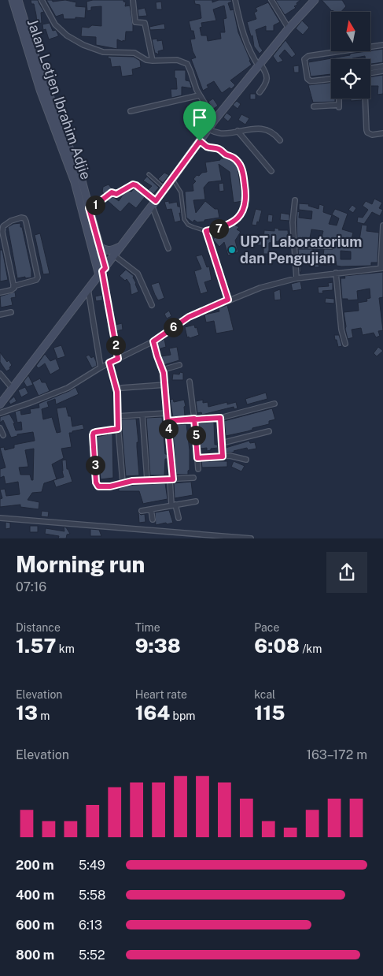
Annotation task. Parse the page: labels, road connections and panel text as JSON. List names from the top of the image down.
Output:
{
  "streets": {
    "street": ["Jalan Letjen Ibrahim Adjie"]
  },
  "places": ["UPT Laboratorium dan Pengujian"],
  "north": "top",
  "page": {
    "pins": [
      "1",
      "7",
      "6",
      "2",
      "4",
      "5",
      "3"
    ],
    "heading": ["Morning run", "07:16"],
    "stats": [
      ["Distance", "1.57 km"],
      ["Time", "9:38"],
      ["Pace", "6:08 /km"],
      ["Elevation", "13 m"],
      ["Heart rate", "164 bpm"],
      ["kcal", "115"]
    ],
    "chart": ["Elevation", "163–172 m"],
    "list": [
      {
        "name": "200 m",
        "note": "5:49"
      },
      {
        "name": "400 m",
        "note": "5:58"
      },
      {
        "name": "600 m",
        "note": "6:13"
      },
      {
        "name": "800 m",
        "note": "5:52"
      }
    ]
  }
}
